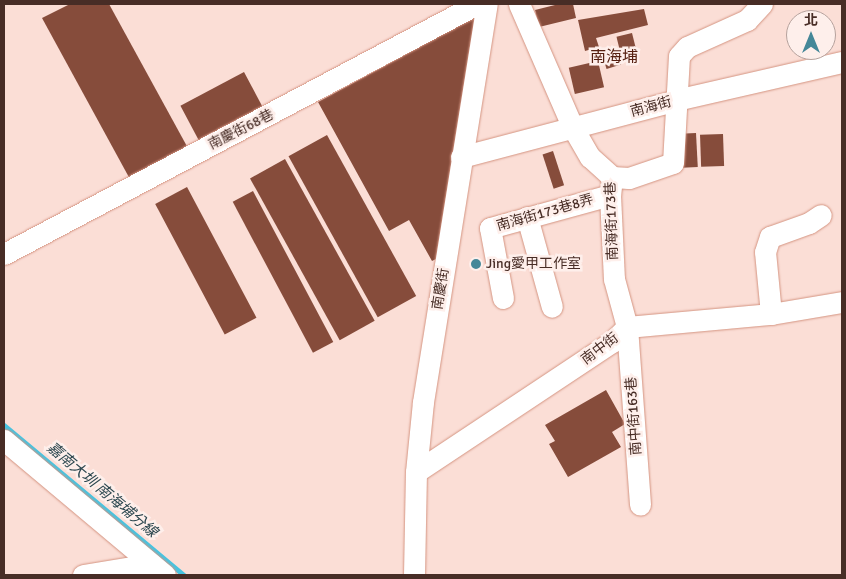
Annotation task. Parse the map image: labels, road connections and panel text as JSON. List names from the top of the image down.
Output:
{
  "streets": {
    "street": [
      "南海街",
      "南慶街68巷",
      "南海街173巷8弄",
      "南海街173巷",
      "南慶街",
      "南中街",
      "南中街163巷"
    ]
  },
  "crossings": [
    ["南海街", "南海街173巷8弄"],
    ["南海街", "南海街173巷"],
    ["南海街", "南慶街"],
    ["南海街173巷8弄", "南海街173巷"],
    ["南海街173巷", "南中街"],
    ["南海街173巷", "南中街163巷"],
    ["南慶街", "南中街"],
    ["南中街", "南中街163巷"]
  ],
  "districts": ["南海埔"],
  "water": ["嘉南大圳 南海埔分線"],
  "places": ["Jing愛甲工作室"],
  "north": "top"
}
